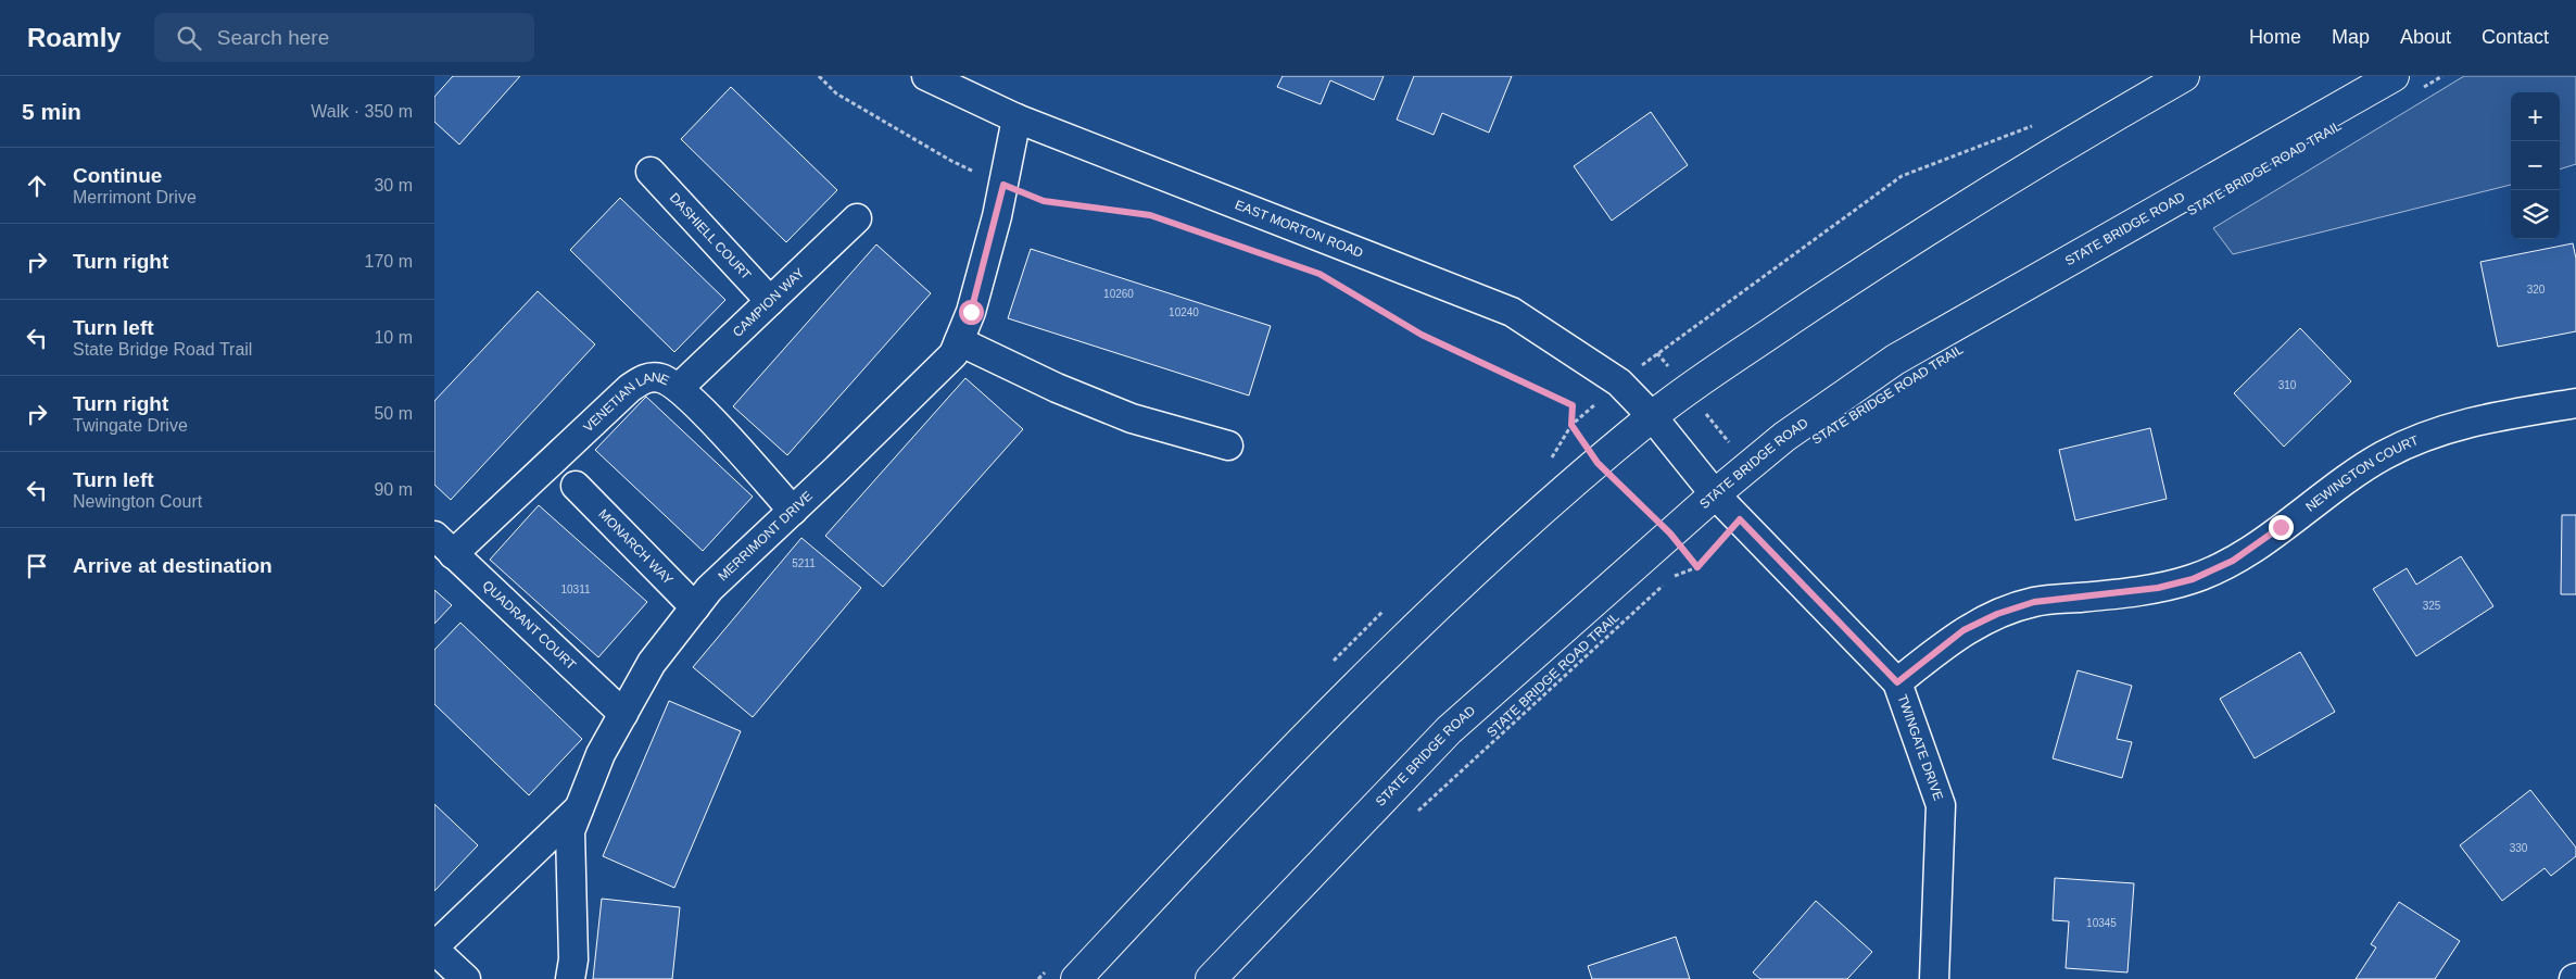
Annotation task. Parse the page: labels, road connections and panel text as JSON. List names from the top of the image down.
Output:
{
  "streets": {
    "highway": ["STATE BRIDGE ROAD"],
    "street": [
      "EAST MORTON ROAD",
      "DASHIELL COURT",
      "CAMPION WAY",
      "VENETIAN LANE",
      "NEWINGTON COURT",
      "MERRIMONT DRIVE",
      "MONARCH WAY",
      "QUADRANT COURT",
      "TWINGATE DRIVE"
    ],
    "path": ["STATE BRIDGE ROAD TRAIL"]
  },
  "crossings": [
    ["STATE BRIDGE ROAD TRAIL", "TWINGATE DRIVE"],
    ["EAST MORTON ROAD", "MERRIMONT DRIVE"],
    ["EAST MORTON ROAD", "TWINGATE DRIVE"],
    ["STATE BRIDGE ROAD", "TWINGATE DRIVE"],
    ["DASHIELL COURT", "CAMPION WAY"],
    ["CAMPION WAY", "VENETIAN LANE"],
    ["VENETIAN LANE", "MERRIMONT DRIVE"],
    ["VENETIAN LANE", "QUADRANT COURT"],
    ["NEWINGTON COURT", "TWINGATE DRIVE"],
    ["MERRIMONT DRIVE", "MONARCH WAY"],
    ["MERRIMONT DRIVE", "QUADRANT COURT"]
  ],
  "house_numbers": [
    "320",
    "10260",
    "10240",
    "310",
    "5211",
    "10311",
    "325",
    "330",
    "10345"
  ],
  "page": {
    "header": "Roamly",
    "search": "Search here",
    "nav": [
      "Home",
      "Map",
      "About",
      "Contact"
    ],
    "heading": ["5 min", "Walk · 350 m"],
    "map_buttons": ["+", "−"],
    "list": [
      ["Continue", "Merrimont Drive", "30 m"],
      ["Turn right", "170 m"],
      ["Turn left", "State Bridge Road Trail", "10 m"],
      ["Turn right", "Twingate Drive", "50 m"],
      ["Turn left", "Newington Court", "90 m"],
      "Arrive at destination"
    ]
  }
}
